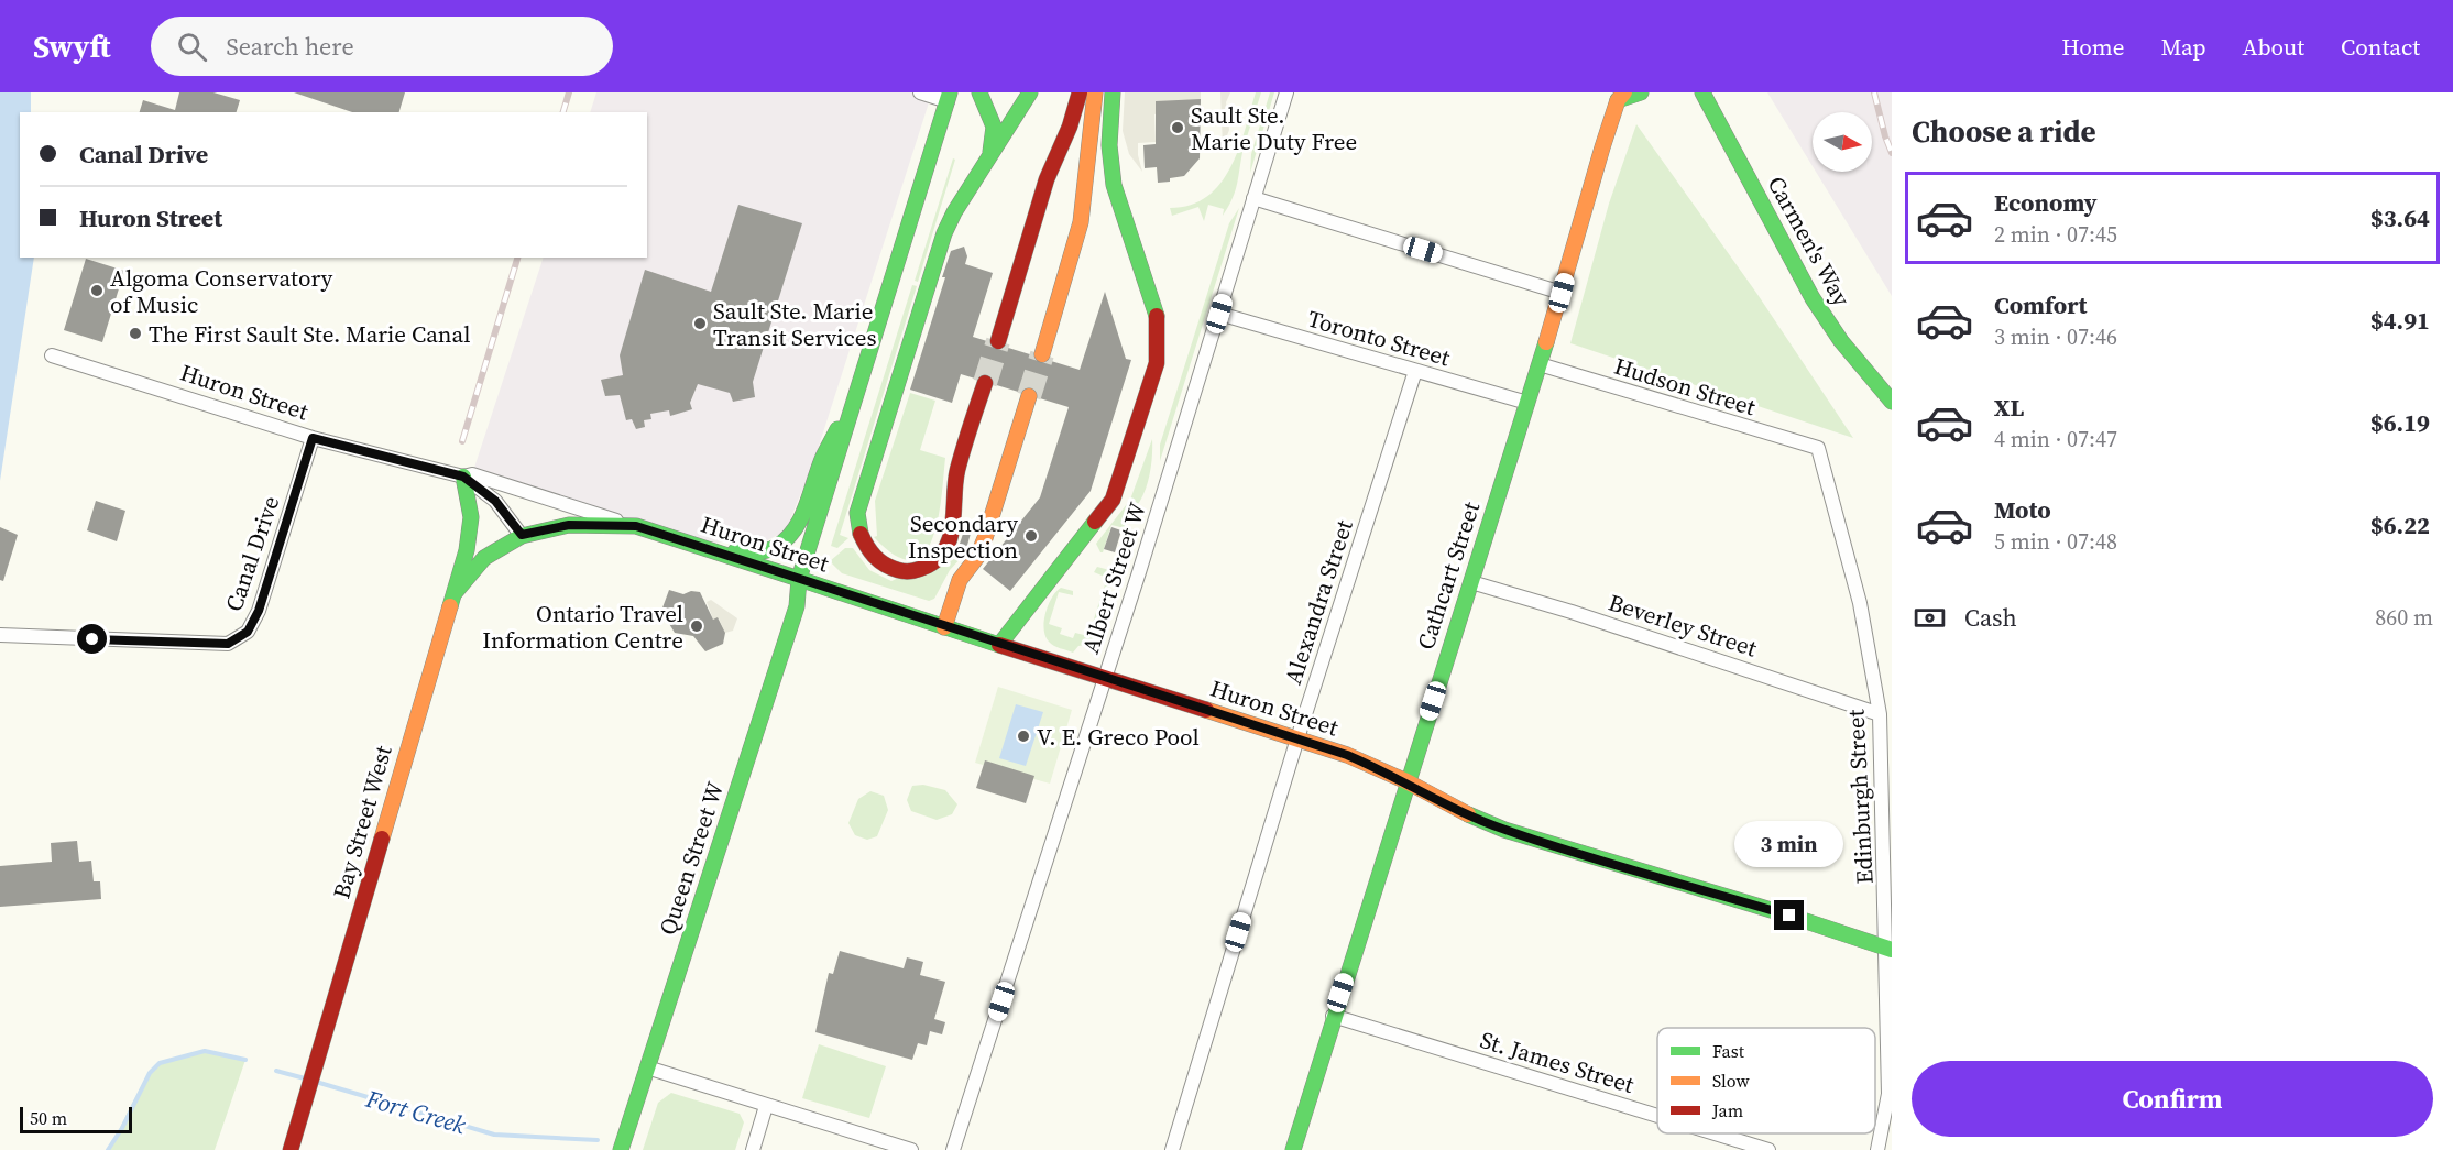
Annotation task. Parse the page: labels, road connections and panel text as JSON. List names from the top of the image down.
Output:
{
  "streets": {
    "main road": [
      "Carmen's Way",
      "Huron Street",
      "Cathcart Street",
      "Bay Street West",
      "Queen Street W"
    ],
    "street": [
      "Toronto Street",
      "Hudson Street",
      "Canal Drive",
      "Albert Street W",
      "Alexandra Street",
      "Beverley Street",
      "Edinburgh Street",
      "St. James Street"
    ]
  },
  "crossings": [
    ["Toronto Street", "Cathcart Street"],
    ["Toronto Street", "Albert Street W"],
    ["Toronto Street", "Alexandra Street"],
    ["Hudson Street", "Cathcart Street"],
    ["Hudson Street", "Edinburgh Street"],
    ["Huron Street", "Canal Drive"],
    ["Huron Street", "Cathcart Street"],
    ["Huron Street", "Albert Street W"],
    ["Huron Street", "Alexandra Street"],
    ["Huron Street", "Edinburgh Street"],
    ["Huron Street", "Bay Street West"],
    ["Huron Street", "Queen Street W"],
    ["Cathcart Street", "Beverley Street"],
    ["Cathcart Street", "St. James Street"],
    ["Beverley Street", "Edinburgh Street"]
  ],
  "water": ["Fort Creek"],
  "places": [
    "Sault Ste. Marie Duty Free",
    "Algoma Conservatory of Music",
    "Sault Ste. Marie Transit Services",
    "The First Sault Ste. Marie Canal",
    "Secondary Inspection",
    "Ontario Travel Information Centre",
    "V. E. Greco Pool"
  ],
  "legend": ["Fast", "Slow", "Jam"],
  "scale_bar": "50 m",
  "north": "right",
  "page": {
    "header": "Swyft",
    "search": "Search here",
    "nav": [
      "Home",
      "Map",
      "About",
      "Contact"
    ],
    "heading": "Choose a ride",
    "banner": ["Canal Drive", "Huron Street"],
    "list": [
      {
        "name": "Economy",
        "note": "2 min · 07:45",
        "value": "$3.64"
      },
      {
        "name": "Comfort",
        "note": "3 min · 07:46",
        "value": "$4.91"
      },
      {
        "name": "XL",
        "note": "4 min · 07:47",
        "value": "$6.19"
      },
      {
        "name": "Moto",
        "note": "5 min · 07:48",
        "value": "$6.22"
      }
    ],
    "pay": ["Cash", "860 m"],
    "bubble": "3 min",
    "buttons": "Confirm",
    "scale": "50 m"
  }
}
